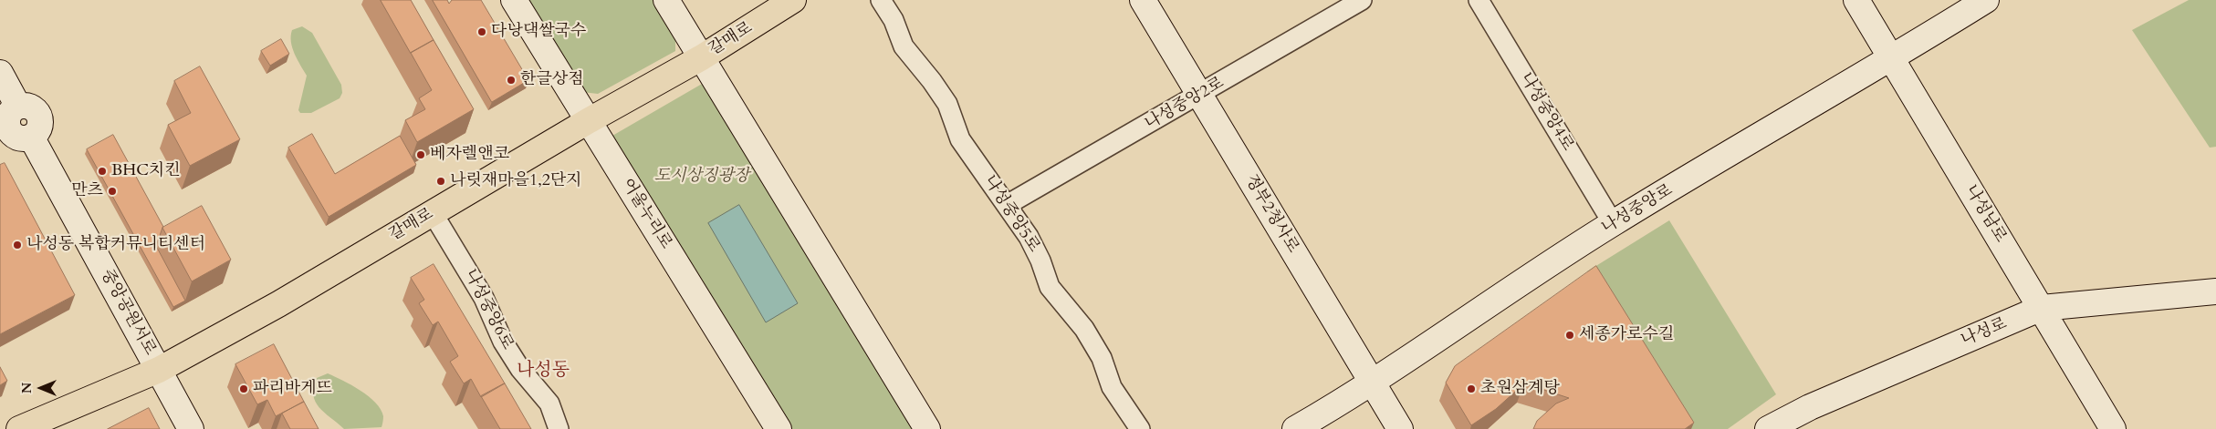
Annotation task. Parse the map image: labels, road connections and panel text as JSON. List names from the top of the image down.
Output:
{
  "streets": {
    "main road": ["갈매로"],
    "street": [
      "나성중앙2로",
      "나성중앙4로",
      "나성중앙로",
      "어울누리로",
      "나성중앙5로",
      "정부2청사로",
      "나성남로",
      "나성중앙6로",
      "중앙공원서로",
      "나성로"
    ]
  },
  "crossings": [
    ["갈매로", "어울누리로"],
    ["갈매로", "나성중앙6로"],
    ["갈매로", "중앙공원서로"],
    ["나성중앙2로", "나성중앙5로"],
    ["나성중앙2로", "정부2청사로"],
    ["나성중앙4로", "나성중앙로"],
    ["나성중앙로", "정부2청사로"],
    ["나성중앙로", "나성남로"],
    ["나성남로", "나성로"]
  ],
  "districts": ["나성동"],
  "parks": ["도시상징광장"],
  "places": [
    "다낭댁쌀국수",
    "한글상점",
    "베자렐앤코",
    "BHC치킨",
    "나릿재마을1,2단지",
    "만츠",
    "나성동 복합커뮤니티센터",
    "세종가로수길",
    "파리바게뜨",
    "초원삼계탕"
  ],
  "north": "left"
}
